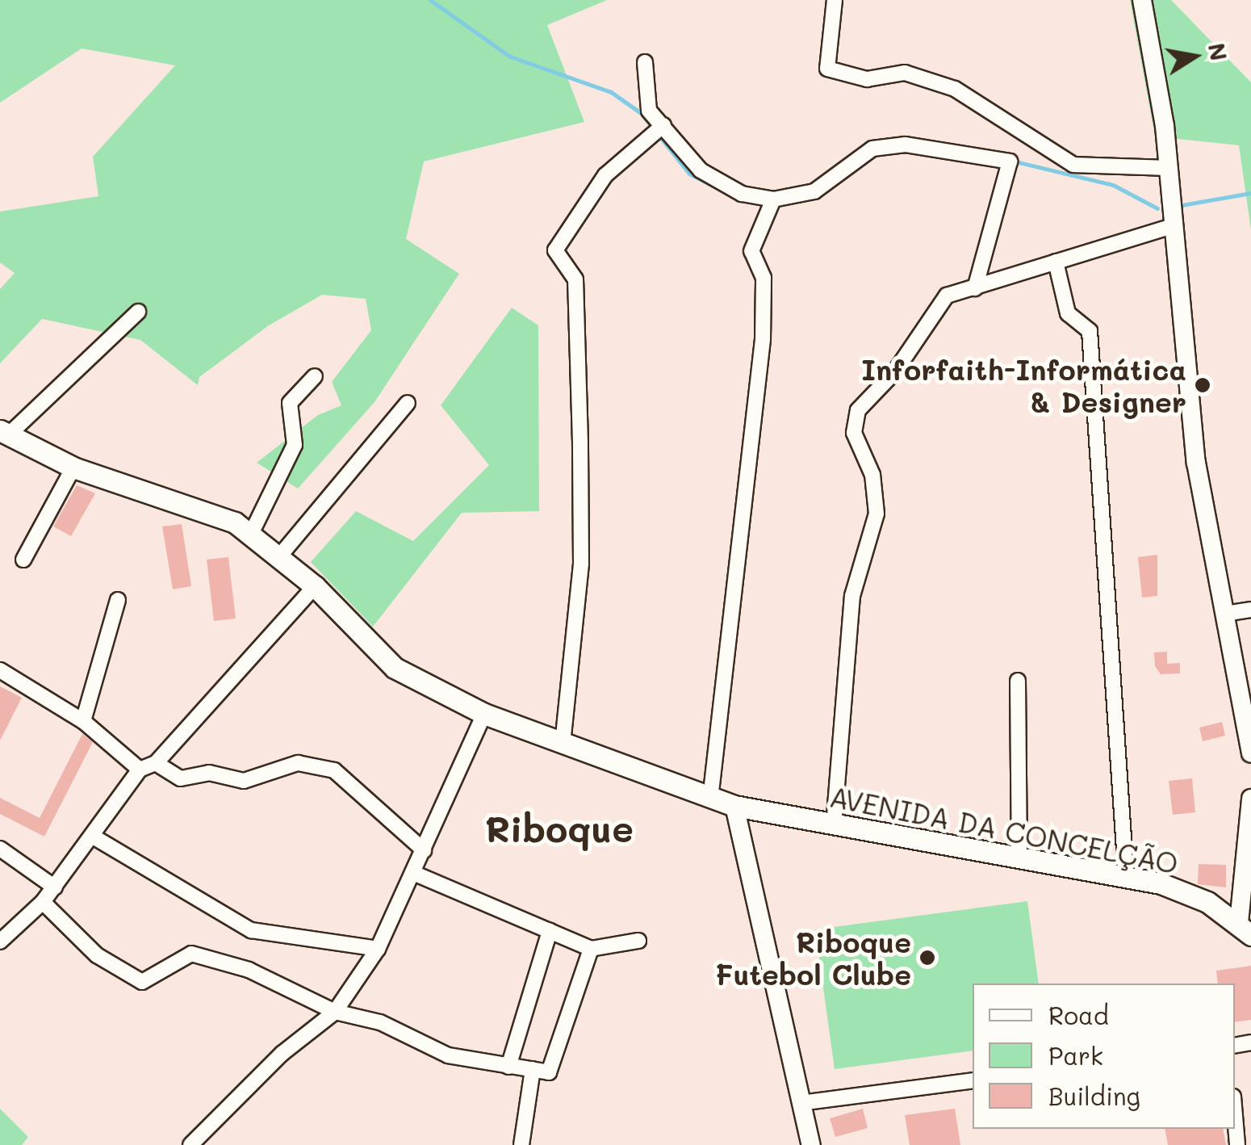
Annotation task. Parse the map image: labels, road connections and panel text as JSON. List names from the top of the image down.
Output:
{
  "streets": {
    "main road": ["AVENIDA DA CONCELÇÃO"]
  },
  "districts": ["Riboque"],
  "places": ["Inforfaith-Informática & Designer", "Riboque Futebol Clube"],
  "legend": ["Road", "Park", "Building"],
  "north": "right"
}
